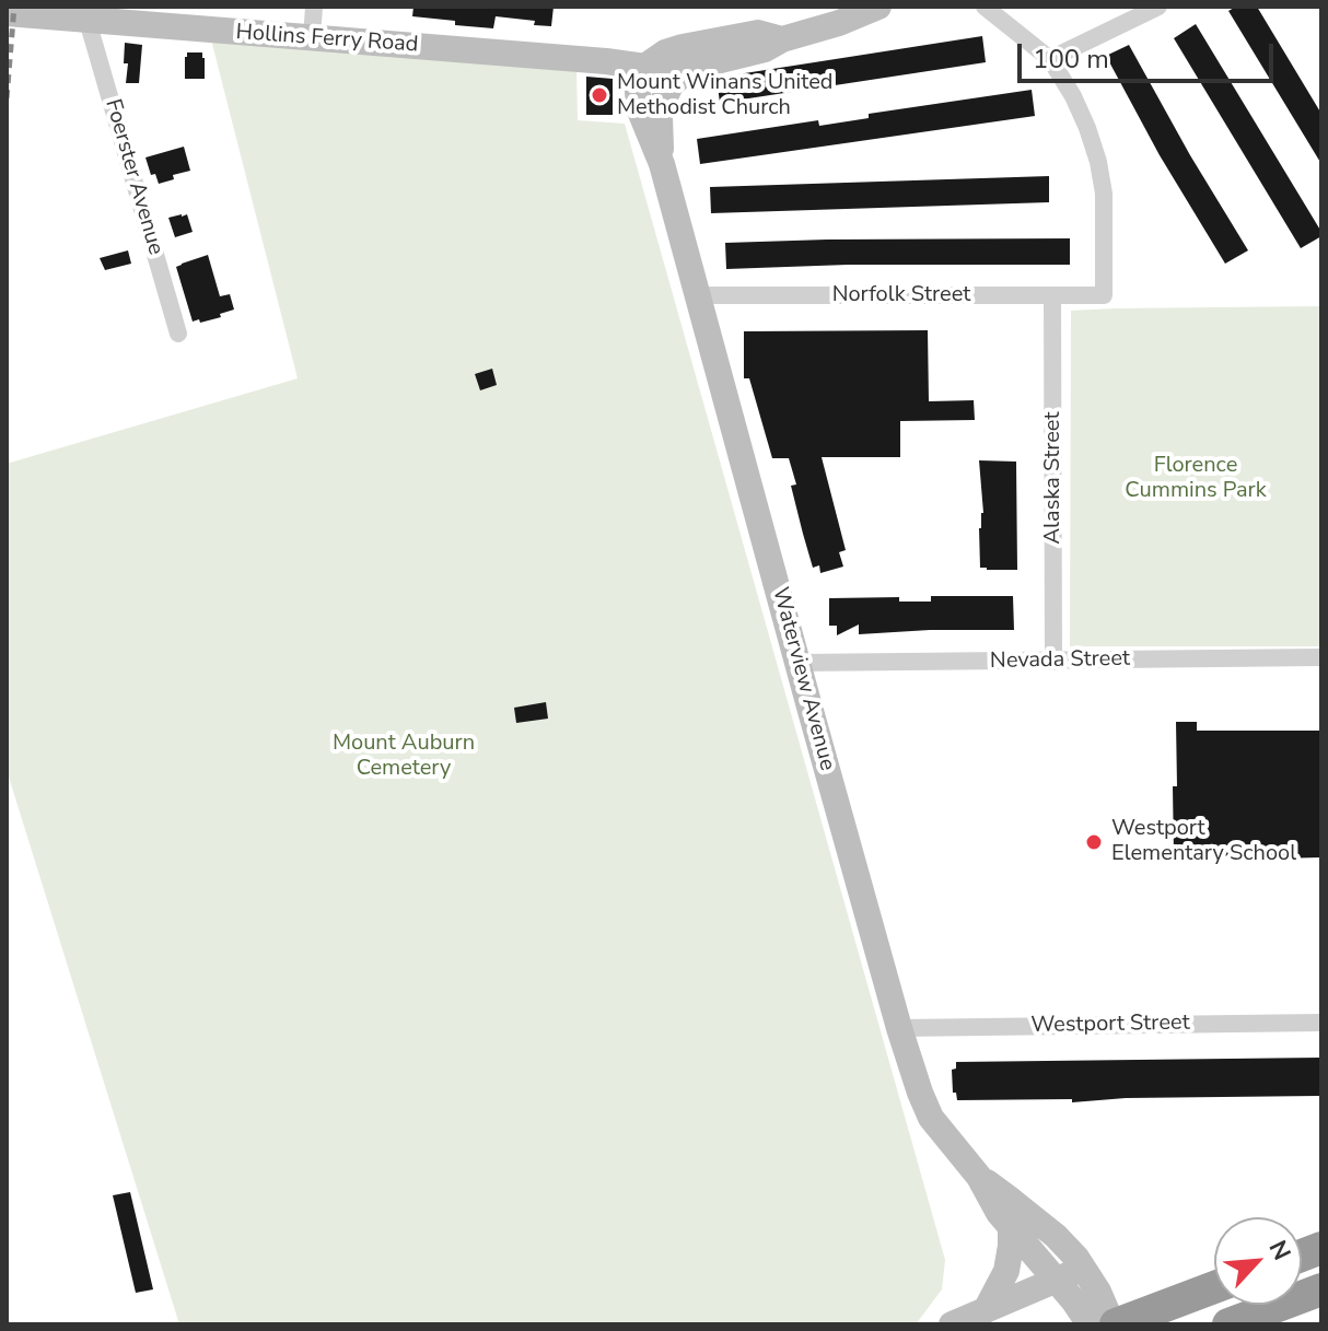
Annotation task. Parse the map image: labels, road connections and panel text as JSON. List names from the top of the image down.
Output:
{
  "streets": {
    "street": [
      "Hollins Ferry Road",
      "Foerster Avenue",
      "Norfolk Street",
      "Alaska Street",
      "Nevada Street",
      "Waterview Avenue",
      "Westport Street"
    ]
  },
  "crossings": [
    ["Hollins Ferry Road", "Foerster Avenue"],
    ["Hollins Ferry Road", "Waterview Avenue"],
    ["Norfolk Street", "Alaska Street"],
    ["Norfolk Street", "Waterview Avenue"],
    ["Alaska Street", "Nevada Street"],
    ["Nevada Street", "Waterview Avenue"],
    ["Waterview Avenue", "Westport Street"]
  ],
  "parks": ["Florence Cummins Park", "Mount Auburn Cemetery"],
  "places": ["Mount Winans United Methodist Church", "Westport Elementary School"],
  "scale_bar": "100 m",
  "north": "top right"
}
